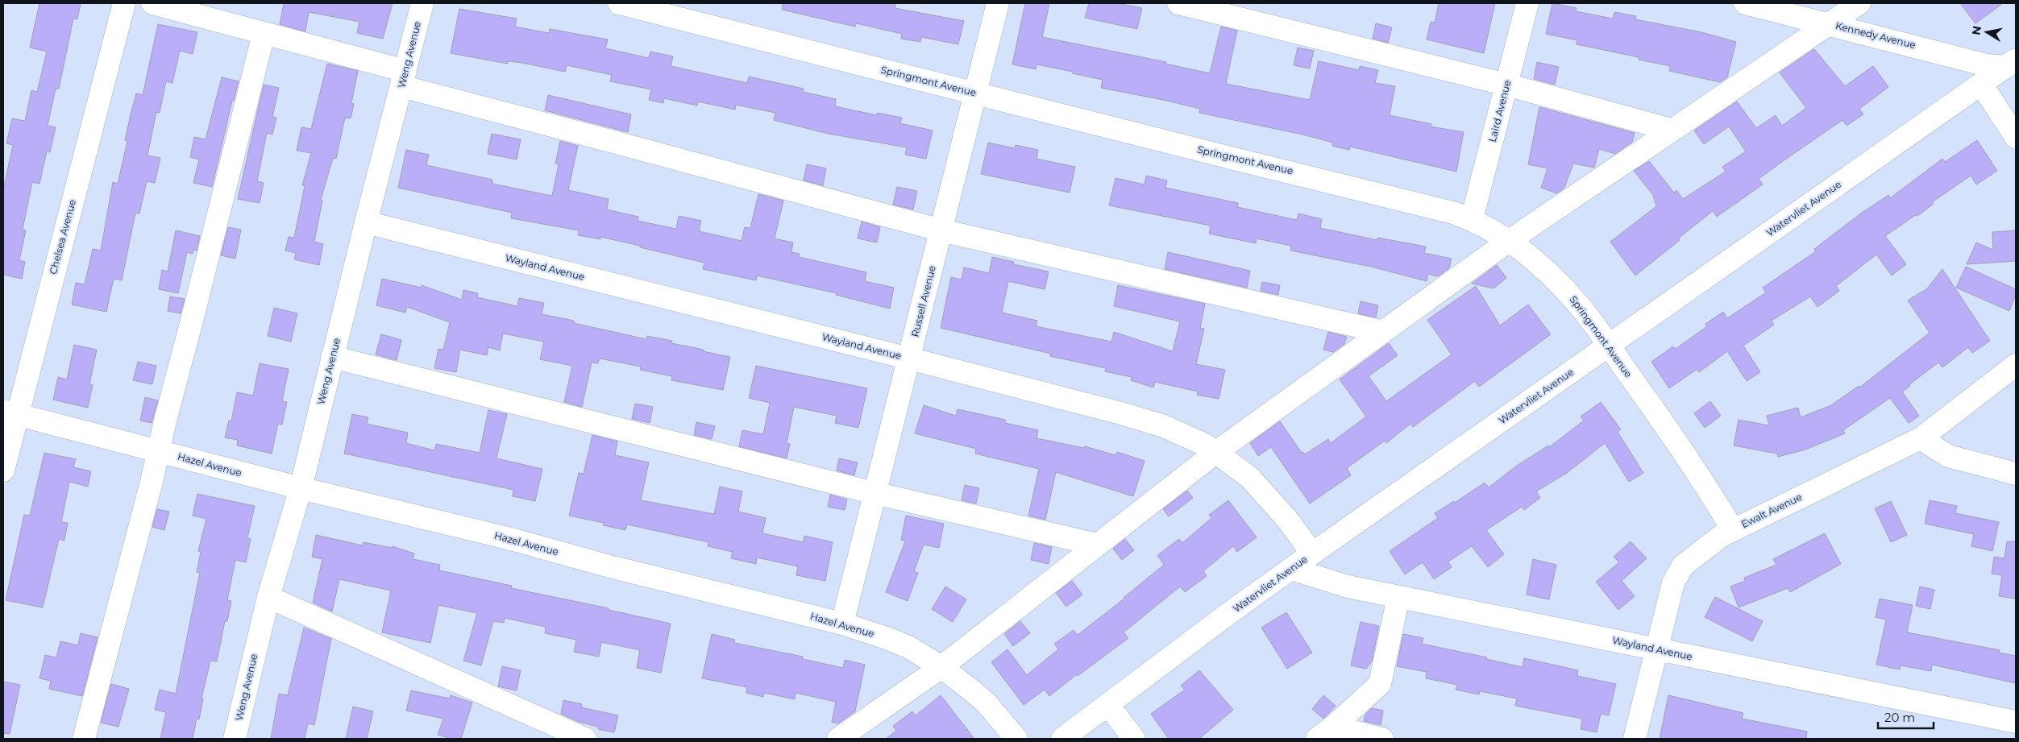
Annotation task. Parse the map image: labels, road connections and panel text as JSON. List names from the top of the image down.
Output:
{
  "streets": {
    "street": [
      "Kennedy Avenue",
      "Weng Avenue",
      "Springmont Avenue",
      "Laird Avenue",
      "Watervliet Avenue",
      "Chelsea Avenue",
      "Wayland Avenue",
      "Russell Avenue",
      "Hazel Avenue",
      "Ewalt Avenue"
    ]
  },
  "crossings": [
    ["Kennedy Avenue", "Watervliet Avenue"],
    ["Weng Avenue", "Wayland Avenue"],
    ["Weng Avenue", "Hazel Avenue"],
    ["Springmont Avenue", "Laird Avenue"],
    ["Springmont Avenue", "Watervliet Avenue"],
    ["Springmont Avenue", "Russell Avenue"],
    ["Springmont Avenue", "Ewalt Avenue"],
    ["Watervliet Avenue", "Wayland Avenue"],
    ["Chelsea Avenue", "Hazel Avenue"],
    ["Wayland Avenue", "Russell Avenue"],
    ["Wayland Avenue", "Ewalt Avenue"],
    ["Russell Avenue", "Hazel Avenue"]
  ],
  "scale_bar": "20 m",
  "north": "left"
}
